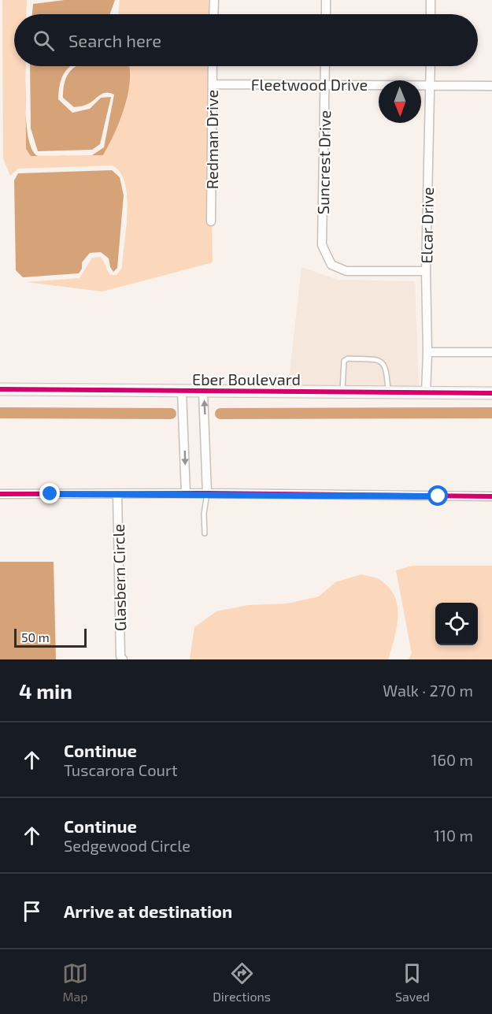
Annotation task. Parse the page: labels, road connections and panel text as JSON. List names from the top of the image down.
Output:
{
  "streets": {
    "street": [
      "Fleetwood Drive",
      "Redman Drive",
      "Suncrest Drive",
      "Elcar Drive",
      "Eber Boulevard",
      "Glasbern Circle"
    ]
  },
  "crossings": [
    ["Fleetwood Drive", "Redman Drive"],
    ["Fleetwood Drive", "Suncrest Drive"],
    ["Fleetwood Drive", "Elcar Drive"],
    ["Suncrest Drive", "Elcar Drive"],
    ["Elcar Drive", "Eber Boulevard"]
  ],
  "scale_bar": "50 m",
  "north": "bottom",
  "page": {
    "search": "Search here",
    "scale": "50 m",
    "heading": ["4 min", "Walk · 270 m"],
    "list": [
      ["Continue", "Tuscarora Court", "160 m"],
      ["Continue", "Sedgewood Circle", "110 m"],
      "Arrive at destination"
    ],
    "nav": ["Map", "Directions", "Saved"]
  }
}
